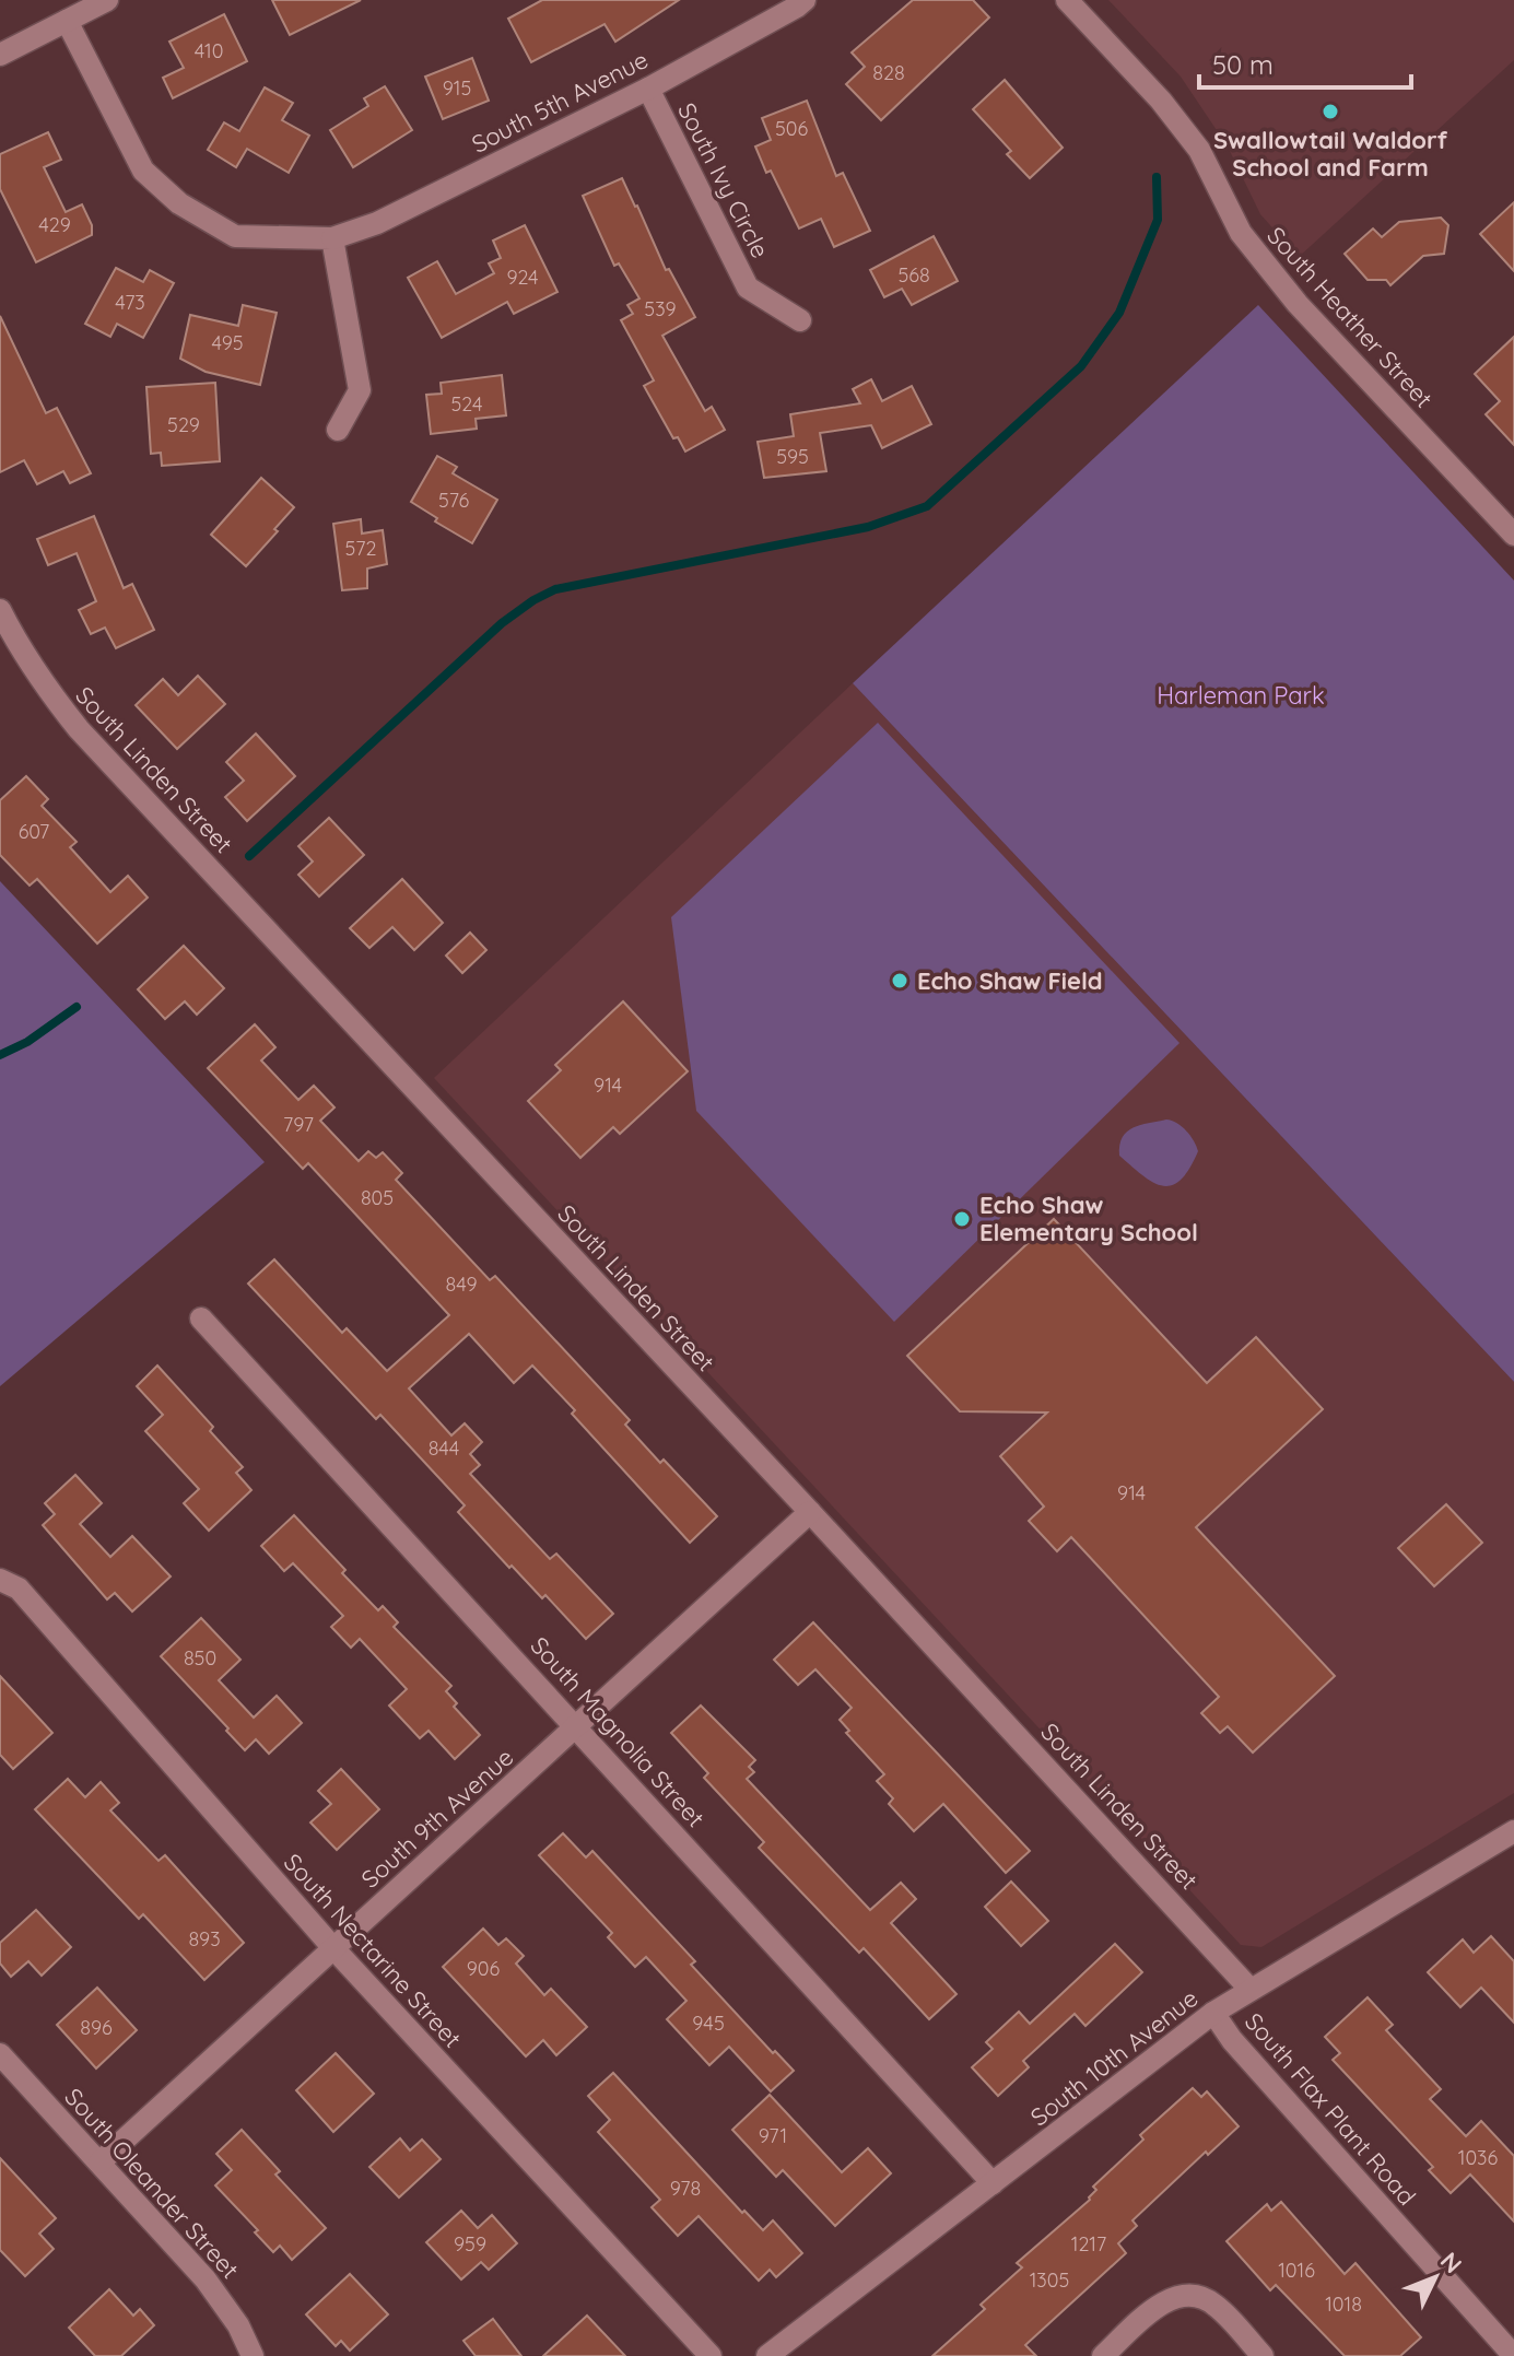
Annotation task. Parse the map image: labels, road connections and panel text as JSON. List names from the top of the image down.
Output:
{
  "streets": {
    "street": [
      "South 5th Avenue",
      "South Ivy Circle",
      "South Heather Street",
      "South Linden Street",
      "South Magnolia Street",
      "South 9th Avenue",
      "South Nectarine Street",
      "South 10th Avenue",
      "South Flax Plant Road",
      "South Oleander Street"
    ]
  },
  "crossings": [
    ["South 5th Avenue", "South Ivy Circle"],
    ["South Linden Street", "South 9th Avenue"],
    ["South Linden Street", "South 10th Avenue"],
    ["South Magnolia Street", "South 9th Avenue"],
    ["South Magnolia Street", "South 10th Avenue"],
    ["South 9th Avenue", "South Nectarine Street"],
    ["South 9th Avenue", "South Oleander Street"],
    ["South 10th Avenue", "South Flax Plant Road"]
  ],
  "parks": ["Harleman Park"],
  "places": ["Swallowtail Waldorf School and Farm", "Echo Shaw Field", "Echo Shaw Elementary School"],
  "house_numbers": [
    "410",
    "828",
    "915",
    "506",
    "429",
    "568",
    "924",
    "473",
    "539",
    "495",
    "524",
    "529",
    "595",
    "576",
    "572",
    "607",
    "914",
    "797",
    "805",
    "849",
    "844",
    "914",
    "850",
    "893",
    "906",
    "945",
    "896",
    "971",
    "1036",
    "978",
    "959",
    "1217",
    "1016",
    "1305",
    "1018"
  ],
  "scale_bar": "50 m",
  "north": "top right"
}
